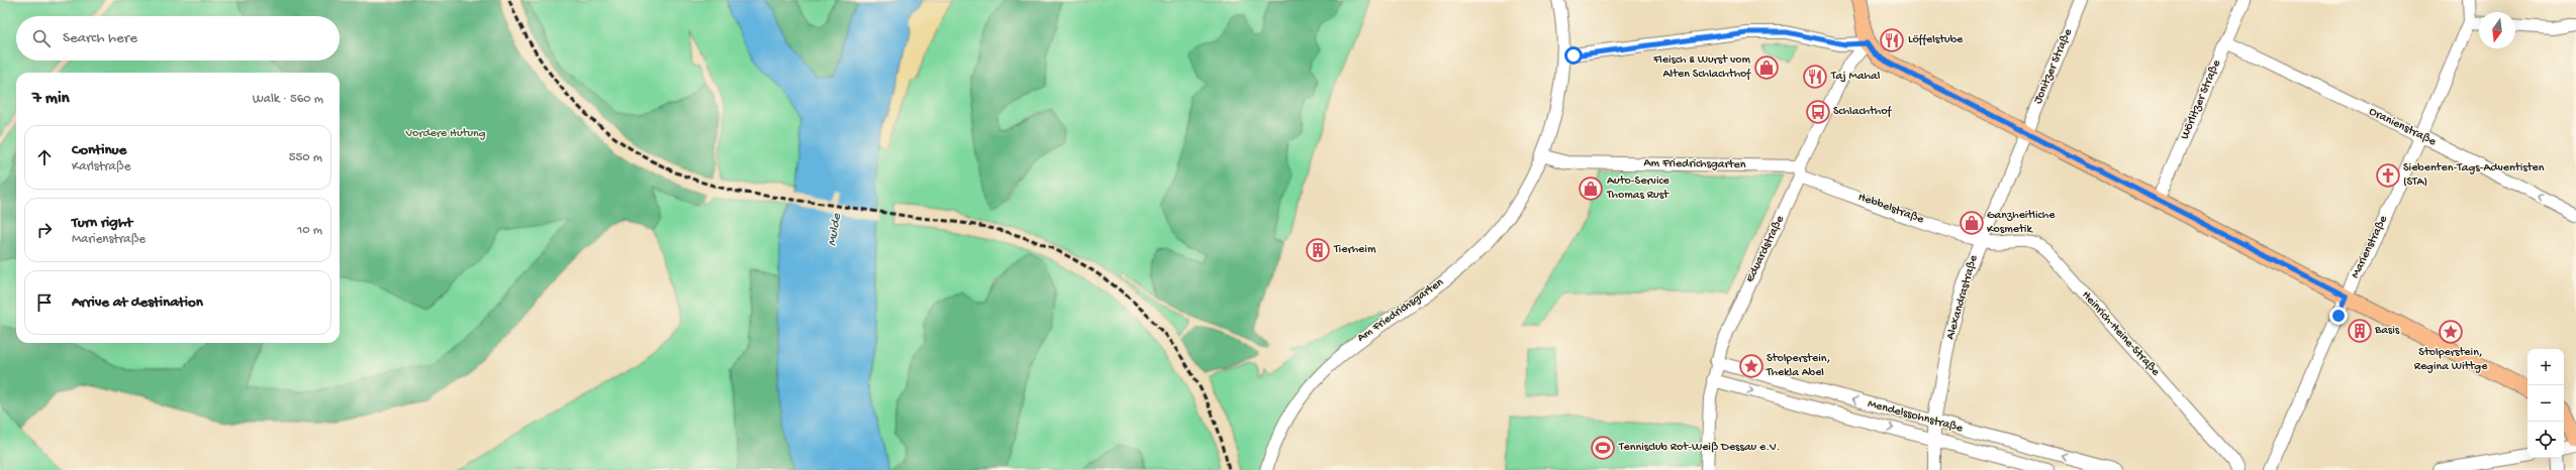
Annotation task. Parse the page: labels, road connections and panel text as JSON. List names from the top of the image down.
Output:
{
  "streets": {
    "street": [
      "Jonitzer Straße",
      "Wörlitzer Straße",
      "Oranienstraße",
      "Am Friedrichsgarten",
      "Hebbelstraße",
      "Marienstraße",
      "Eduardstraße",
      "Alexandrastraße",
      "Heinrich-Heine-Straße",
      "Mendelssohnstraße"
    ]
  },
  "crossings": [
    ["Jonitzer Straße", "Alexandrastraße"],
    ["Wörlitzer Straße", "Oranienstraße"],
    ["Oranienstraße", "Marienstraße"],
    ["Am Friedrichsgarten", "Hebbelstraße"],
    ["Am Friedrichsgarten", "Eduardstraße"],
    ["Hebbelstraße", "Eduardstraße"],
    ["Hebbelstraße", "Alexandrastraße"],
    ["Hebbelstraße", "Heinrich-Heine-Straße"],
    ["Eduardstraße", "Mendelssohnstraße"],
    ["Alexandrastraße", "Heinrich-Heine-Straße"],
    ["Alexandrastraße", "Mendelssohnstraße"]
  ],
  "one_way": ["Oranienstraße"],
  "water": ["Mulde"],
  "parks": ["Vordere Hutung"],
  "places": {
    "restaurant": ["Löffelstube", "Taj Mahal"],
    "shop": ["Fleisch & Wurst vom Alten Schlachthof", "Auto-Service Thomas Rust", "Ganzheitliche Kosmetik"],
    "bus stop": ["Schlachthof"],
    "church": ["Siebenten-Tags-Adventisten (STA)"],
    "building": ["Tierheim", "Basis"],
    "place": ["Stolperstein, Regina Wittge", "Stolperstein, Thekla Abel"],
    "sports": ["Tennisclub Rot-Weiß Dessau e.V."]
  },
  "north": "bottom",
  "page": {
    "search": "Search here",
    "heading": ["7 min", "Walk · 560 m"],
    "list": [
      ["Continue", "Karlstraße", "550 m"],
      ["Turn right", "Marienstraße", "10 m"],
      "Arrive at destination"
    ],
    "map_buttons": ["+", "−"]
  }
}
